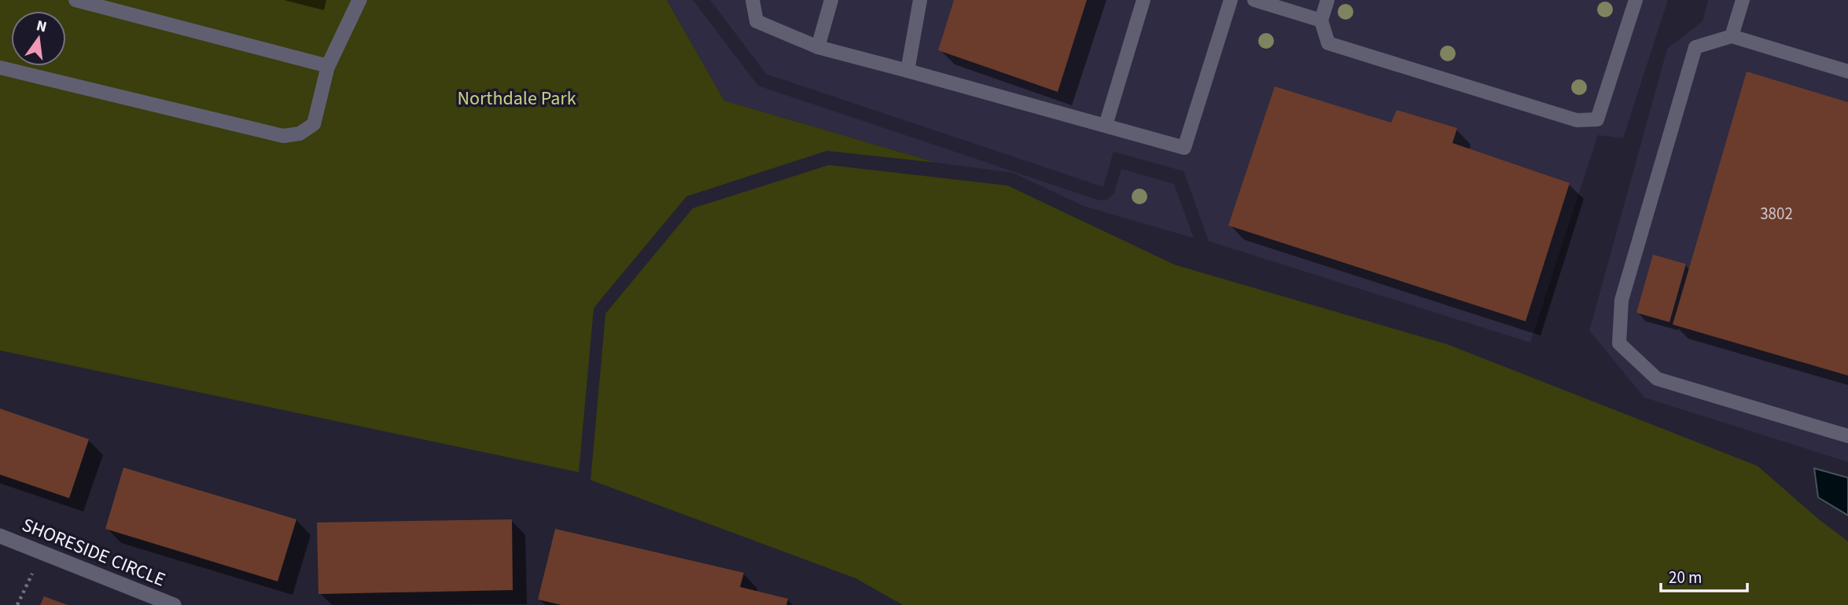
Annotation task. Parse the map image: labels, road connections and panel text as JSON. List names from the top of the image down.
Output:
{
  "streets": {
    "street": ["SHORESIDE CIRCLE"]
  },
  "parks": ["Northdale Park"],
  "house_numbers": ["3802"],
  "scale_bar": "20 m",
  "north": "top"
}
